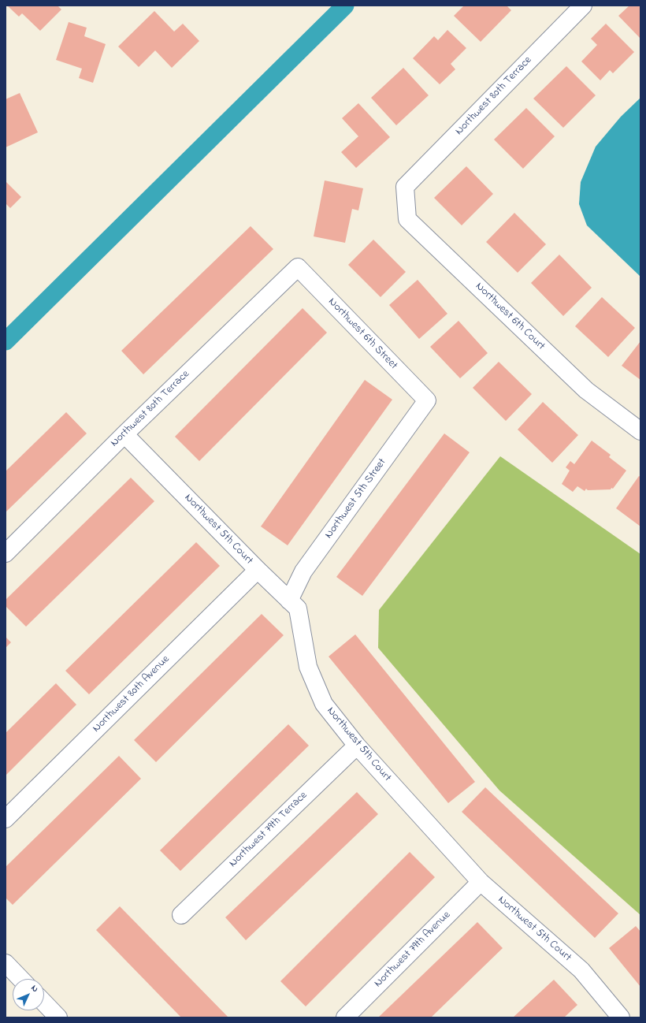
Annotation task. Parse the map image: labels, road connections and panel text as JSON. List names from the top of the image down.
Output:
{
  "streets": {
    "street": [
      "Northwest 80th Terrace",
      "Northwest 6th Court",
      "Northwest 6th Street",
      "Northwest 5th Street",
      "Northwest 5th Court",
      "Northwest 80th Avenue",
      "Northwest 79th Terrace",
      "Northwest 79th Avenue"
    ]
  },
  "crossings": [
    ["Northwest 80th Terrace", "Northwest 6th Court"],
    ["Northwest 80th Terrace", "Northwest 6th Street"],
    ["Northwest 80th Terrace", "Northwest 5th Court"],
    ["Northwest 6th Street", "Northwest 5th Street"],
    ["Northwest 5th Street", "Northwest 5th Court"],
    ["Northwest 5th Court", "Northwest 80th Avenue"],
    ["Northwest 5th Court", "Northwest 79th Terrace"],
    ["Northwest 5th Court", "Northwest 79th Avenue"]
  ],
  "north": "top right"
}
